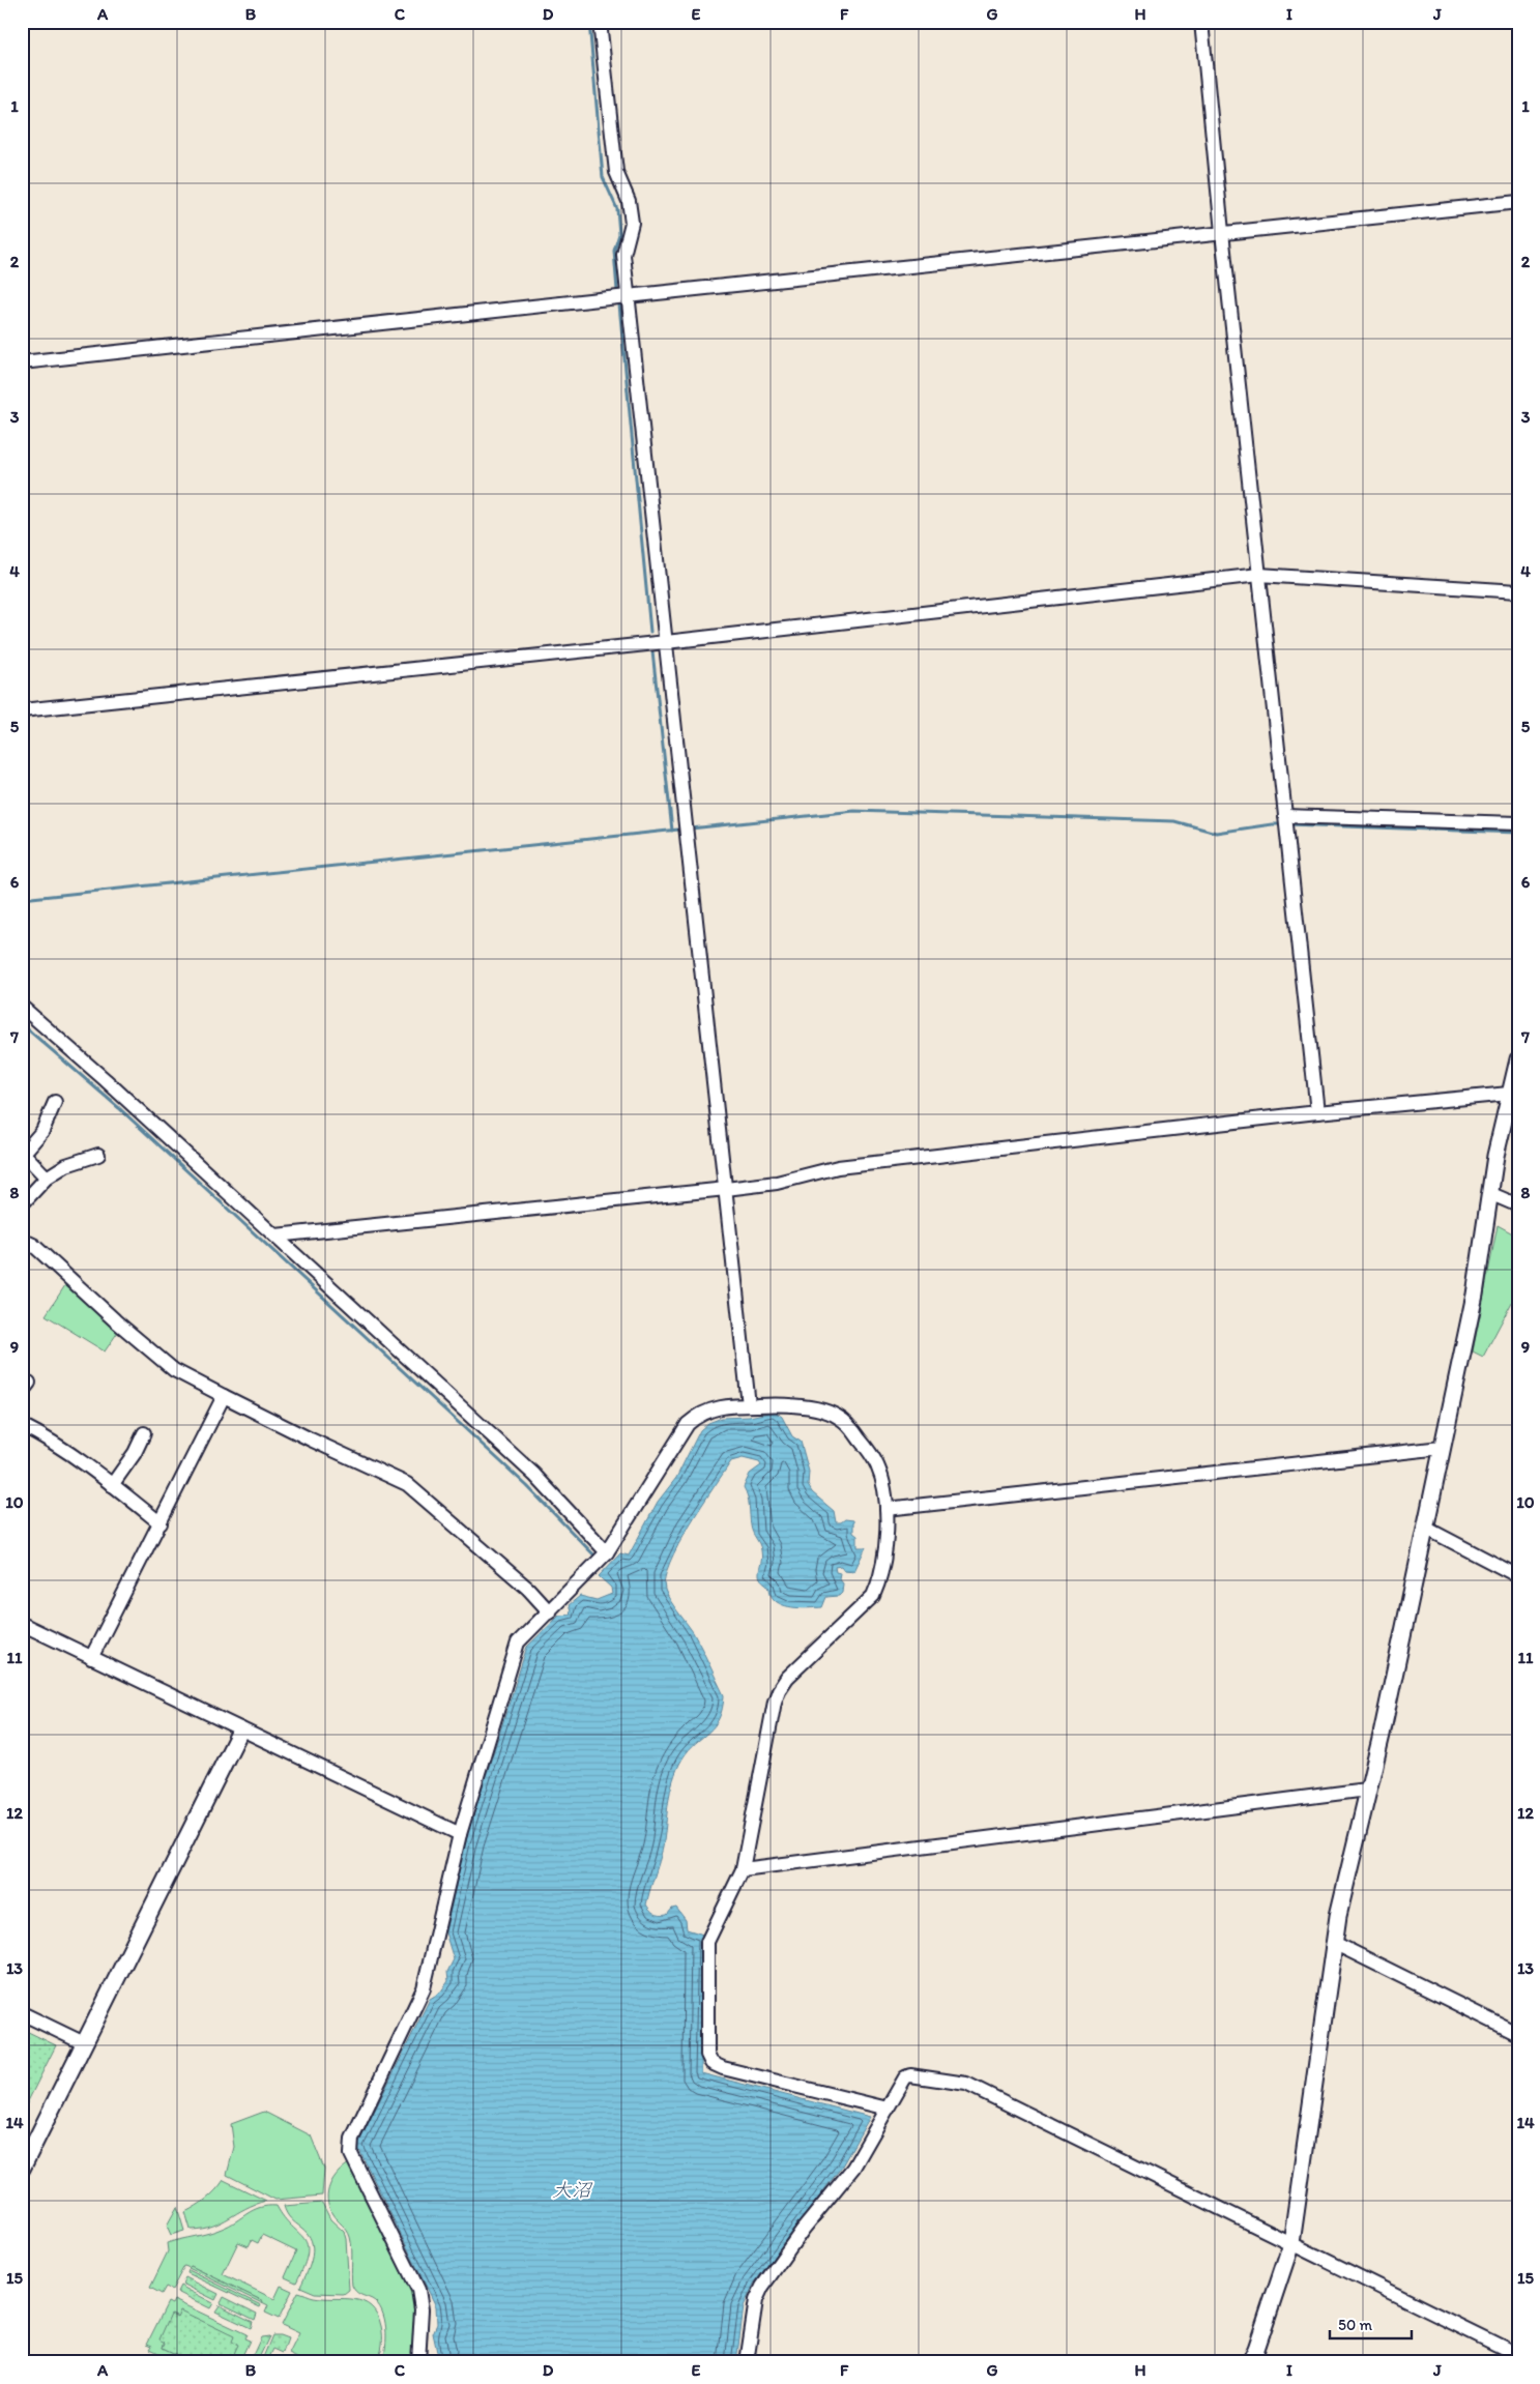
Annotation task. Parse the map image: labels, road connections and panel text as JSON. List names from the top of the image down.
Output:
{
  "water": ["大沼"],
  "scale_bar": "50 m",
  "grid": {
    "columns": [
      "A",
      "B",
      "C",
      "D",
      "E",
      "F",
      "G",
      "H",
      "I",
      "J"
    ],
    "rows": [
      "1",
      "2",
      "3",
      "4",
      "5",
      "6",
      "7",
      "8",
      "9",
      "10",
      "11",
      "12",
      "13",
      "14",
      "15"
    ]
  }
}
